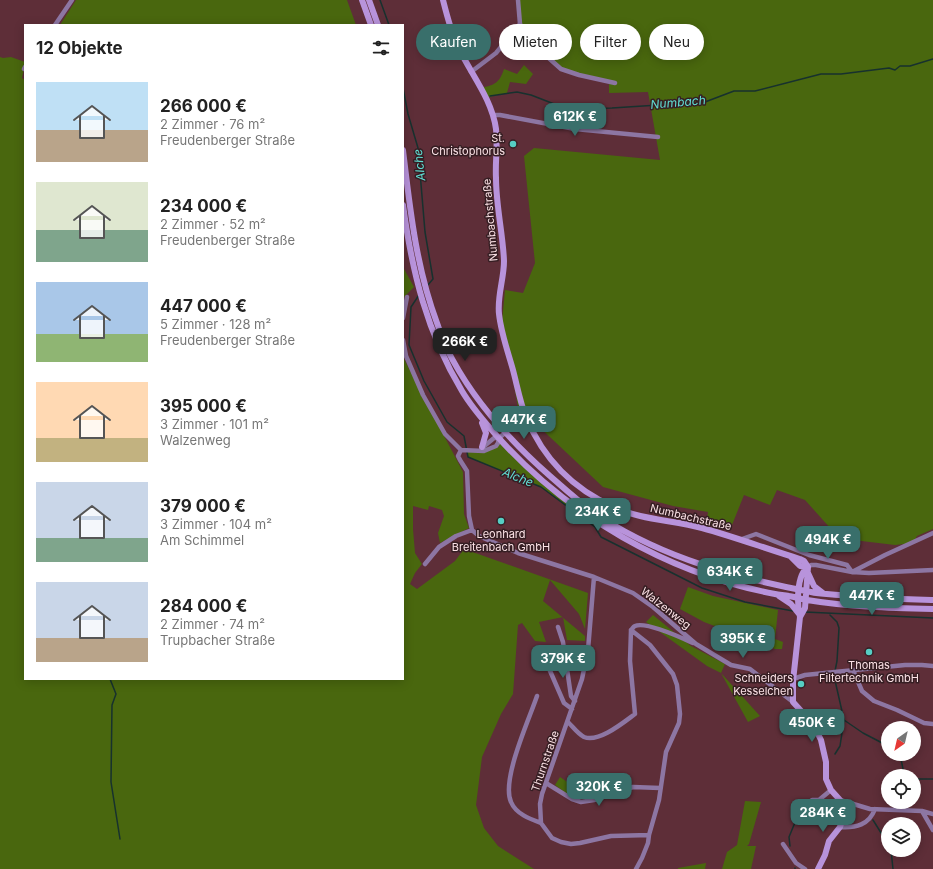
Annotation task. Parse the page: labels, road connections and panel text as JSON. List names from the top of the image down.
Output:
{
  "streets": {
    "main road": ["Numbachstraße"],
    "street": ["Walzenweg", "Thurnstraße"]
  },
  "crossings": [
    ["Walzenweg", "Thurnstraße"]
  ],
  "water": ["Numbach", "Alche"],
  "places": [
    "St. Christophorus",
    "Leonhard Breitenbach GmbH",
    "Thomas Filtertechnik GmbH",
    "Schneiders Kesselchen"
  ],
  "north": "bottom left",
  "page": {
    "chip": [
      "Kaufen",
      "Mieten",
      "Filter",
      "Neu"
    ],
    "heading": "12 Objekte",
    "list": [
      {
        "name": "266 000 €",
        "note": "2 Zimmer · 76 m² · Freudenberger Straße"
      },
      {
        "name": "234 000 €",
        "note": "2 Zimmer · 52 m² · Freudenberger Straße"
      },
      {
        "name": "447 000 €",
        "note": "5 Zimmer · 128 m² · Freudenberger Straße"
      },
      {
        "name": "395 000 €",
        "note": "3 Zimmer · 101 m² · Walzenweg"
      },
      {
        "name": "379 000 €",
        "note": "3 Zimmer · 104 m² · Am Schimmel"
      },
      {
        "name": "284 000 €",
        "note": "2 Zimmer · 74 m² · Trupbacher Straße"
      }
    ],
    "price": [
      "612K €",
      "266K €",
      "447K €",
      "234K €",
      "494K €",
      "634K €",
      "447K €",
      "395K €",
      "379K €",
      "450K €",
      "320K €",
      "284K €"
    ]
  }
}
